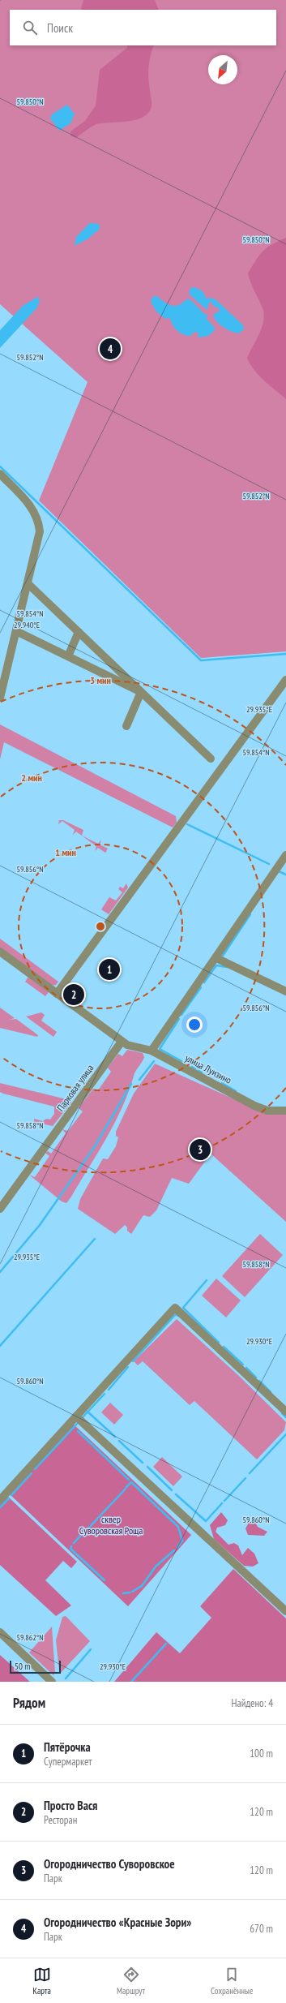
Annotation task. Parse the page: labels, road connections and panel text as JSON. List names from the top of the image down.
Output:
{
  "streets": {
    "street": ["улица Луизино", "Парковая улица"]
  },
  "crossings": [
    ["улица Луизино", "Парковая улица"]
  ],
  "parks": ["сквер Суворовская Роща"],
  "scale_bar": "50 m",
  "north": "bottom left",
  "page": {
    "search": "Поиск",
    "pins": [
      "4",
      "1",
      "2",
      "3"
    ],
    "scale": "50 m",
    "heading": ["Рядом", "Найдено: 4"],
    "list": [
      {
        "mark": "1",
        "name": "Пятёрочка",
        "note": "Супермаркет",
        "value": "100 m"
      },
      {
        "mark": "2",
        "name": "Просто Вася",
        "note": "Ресторан",
        "value": "120 m"
      },
      {
        "mark": "3",
        "name": "Огородничество Суворовское",
        "note": "Парк",
        "value": "120 m"
      },
      {
        "mark": "4",
        "name": "Огородничество «Красные Зори»",
        "note": "Парк",
        "value": "670 m"
      }
    ],
    "nav": ["Карта", "Маршрут", "Сохранённые"]
  },
  "coordinates": [
    "59.850°N",
    "59.852°N",
    "59.854°N",
    "29.940°E",
    "29.935°E",
    "59.856°N",
    "59.858°N",
    "29.930°E",
    "59.860°N",
    "59.862°N"
  ],
  "rings": ["3 мин", "2 мин", "1 мин"]
}
